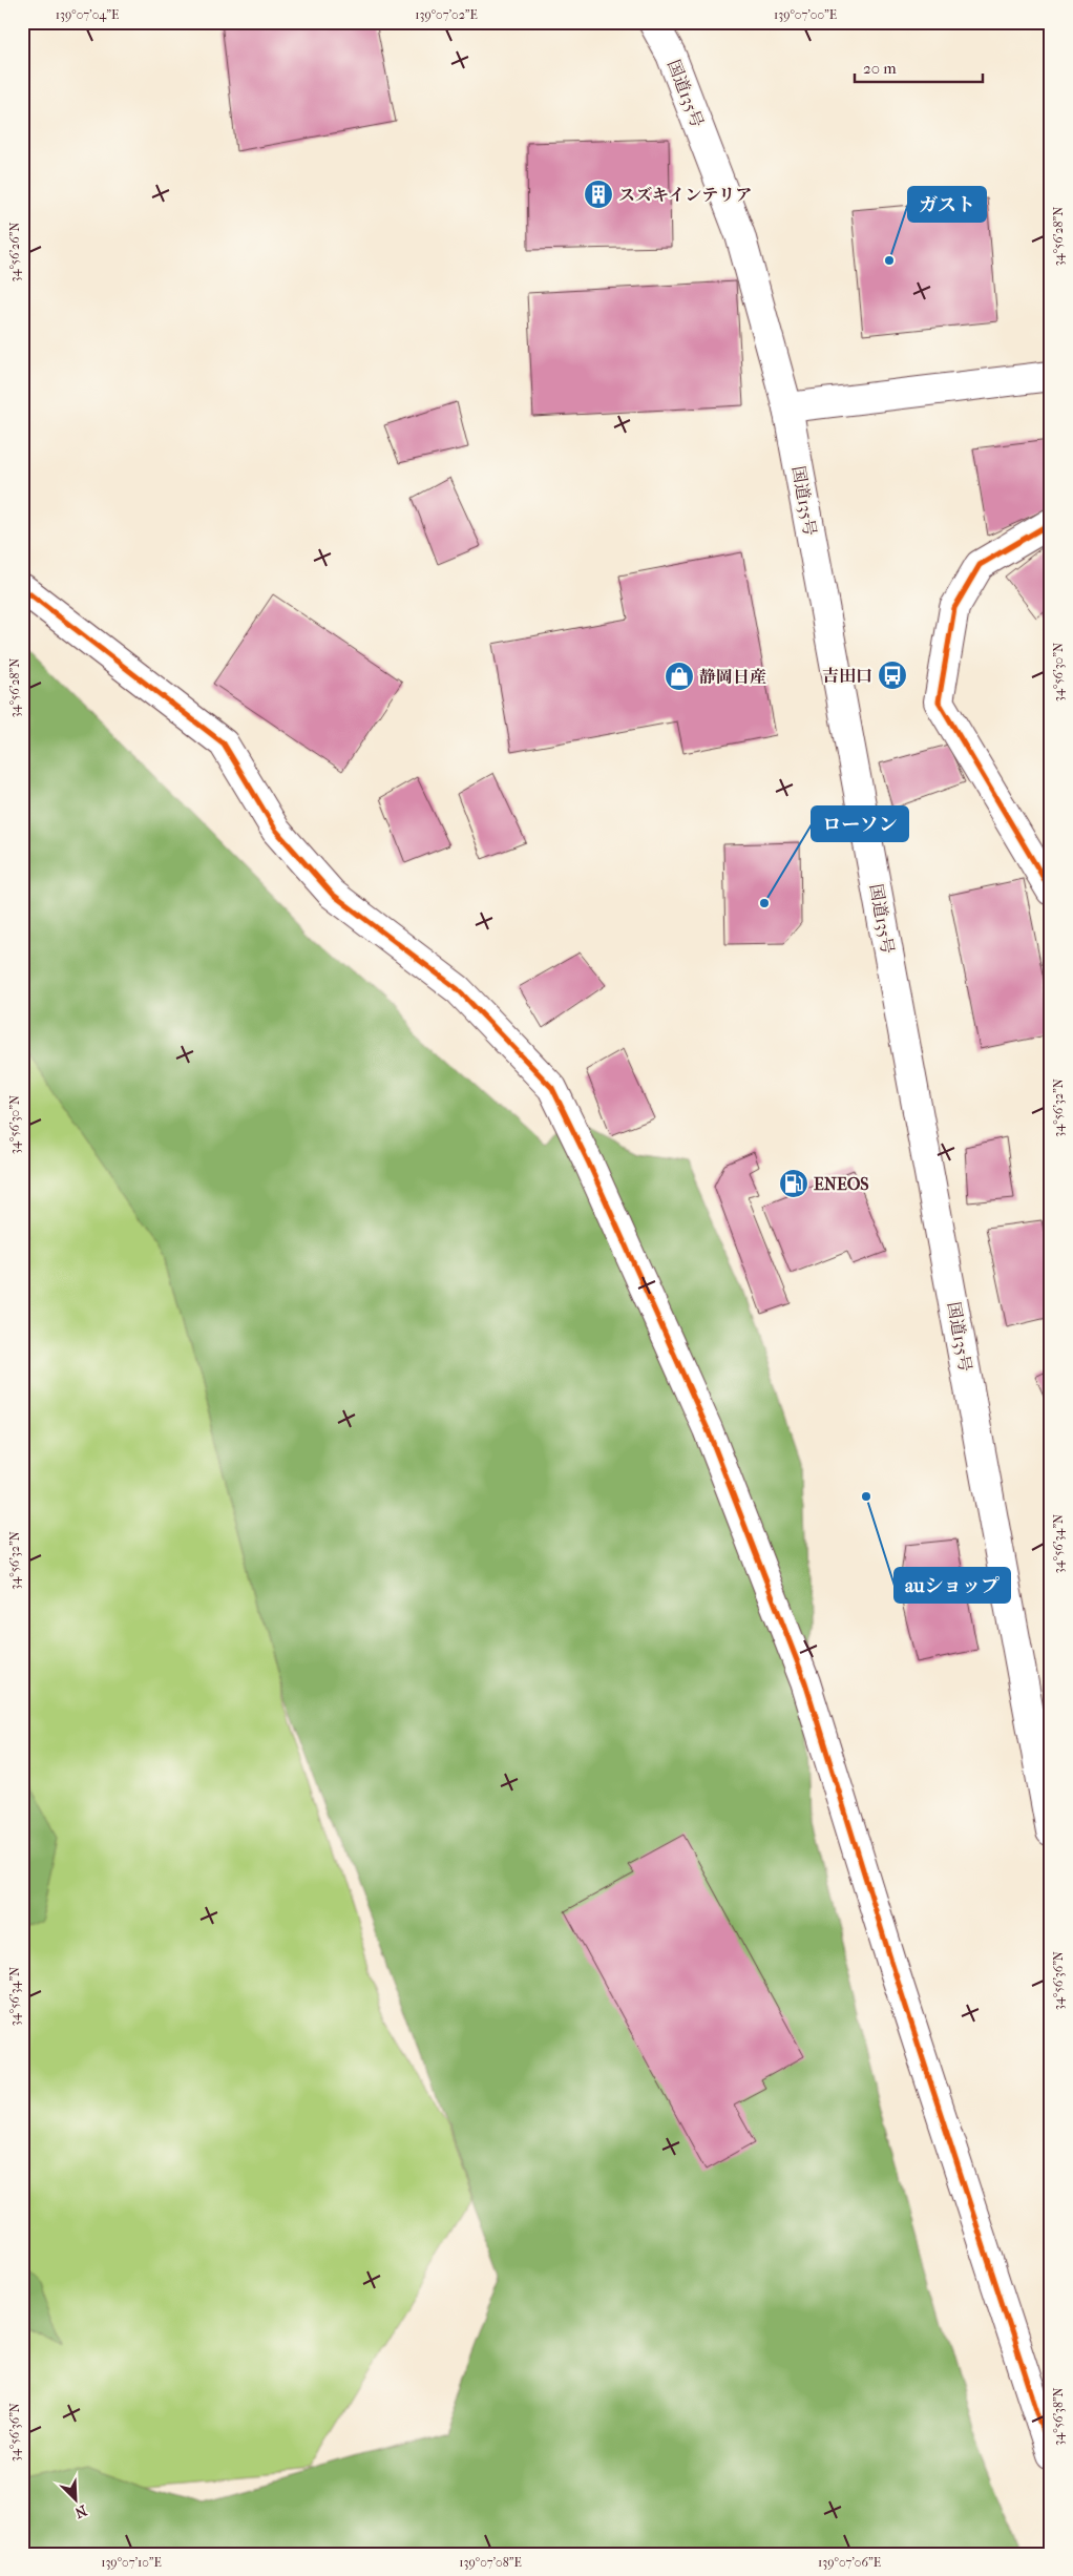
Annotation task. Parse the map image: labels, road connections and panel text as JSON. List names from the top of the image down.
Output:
{
  "streets": {
    "main road": ["国道135号"]
  },
  "places": {
    "building": ["スズキインテリア"],
    "other": ["ガスト", "ローソン", "auショップ"],
    "bus stop": ["吉田口"],
    "shop": ["静岡日産"],
    "fuel station": ["ENEOS"]
  },
  "scale_bar": "20 m",
  "north": "bottom right",
  "coordinates": [
    "139°07'04\"E",
    "139°07'02\"E",
    "139°07'00\"E",
    "34°56'28\"N",
    "34°56'26\"N",
    "34°56'30\"N",
    "34°56'32\"N",
    "34°56'34\"N",
    "34°56'36\"N",
    "34°56'38\"N",
    "139°07'10\"E",
    "139°07'08\"E",
    "139°07'06\"E"
  ]
}
